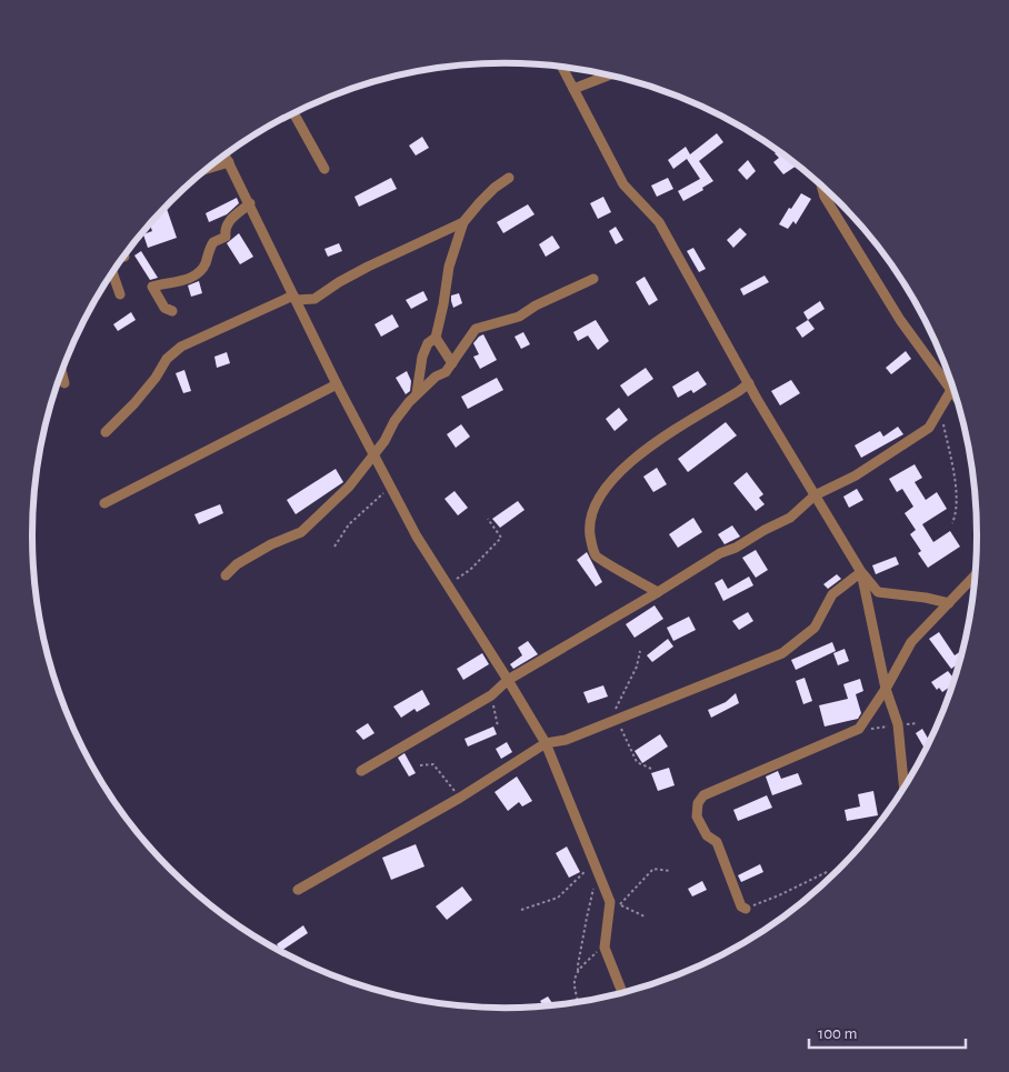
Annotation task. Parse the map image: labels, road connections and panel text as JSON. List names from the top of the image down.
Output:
{
  "scale_bar": "100 m"
}
